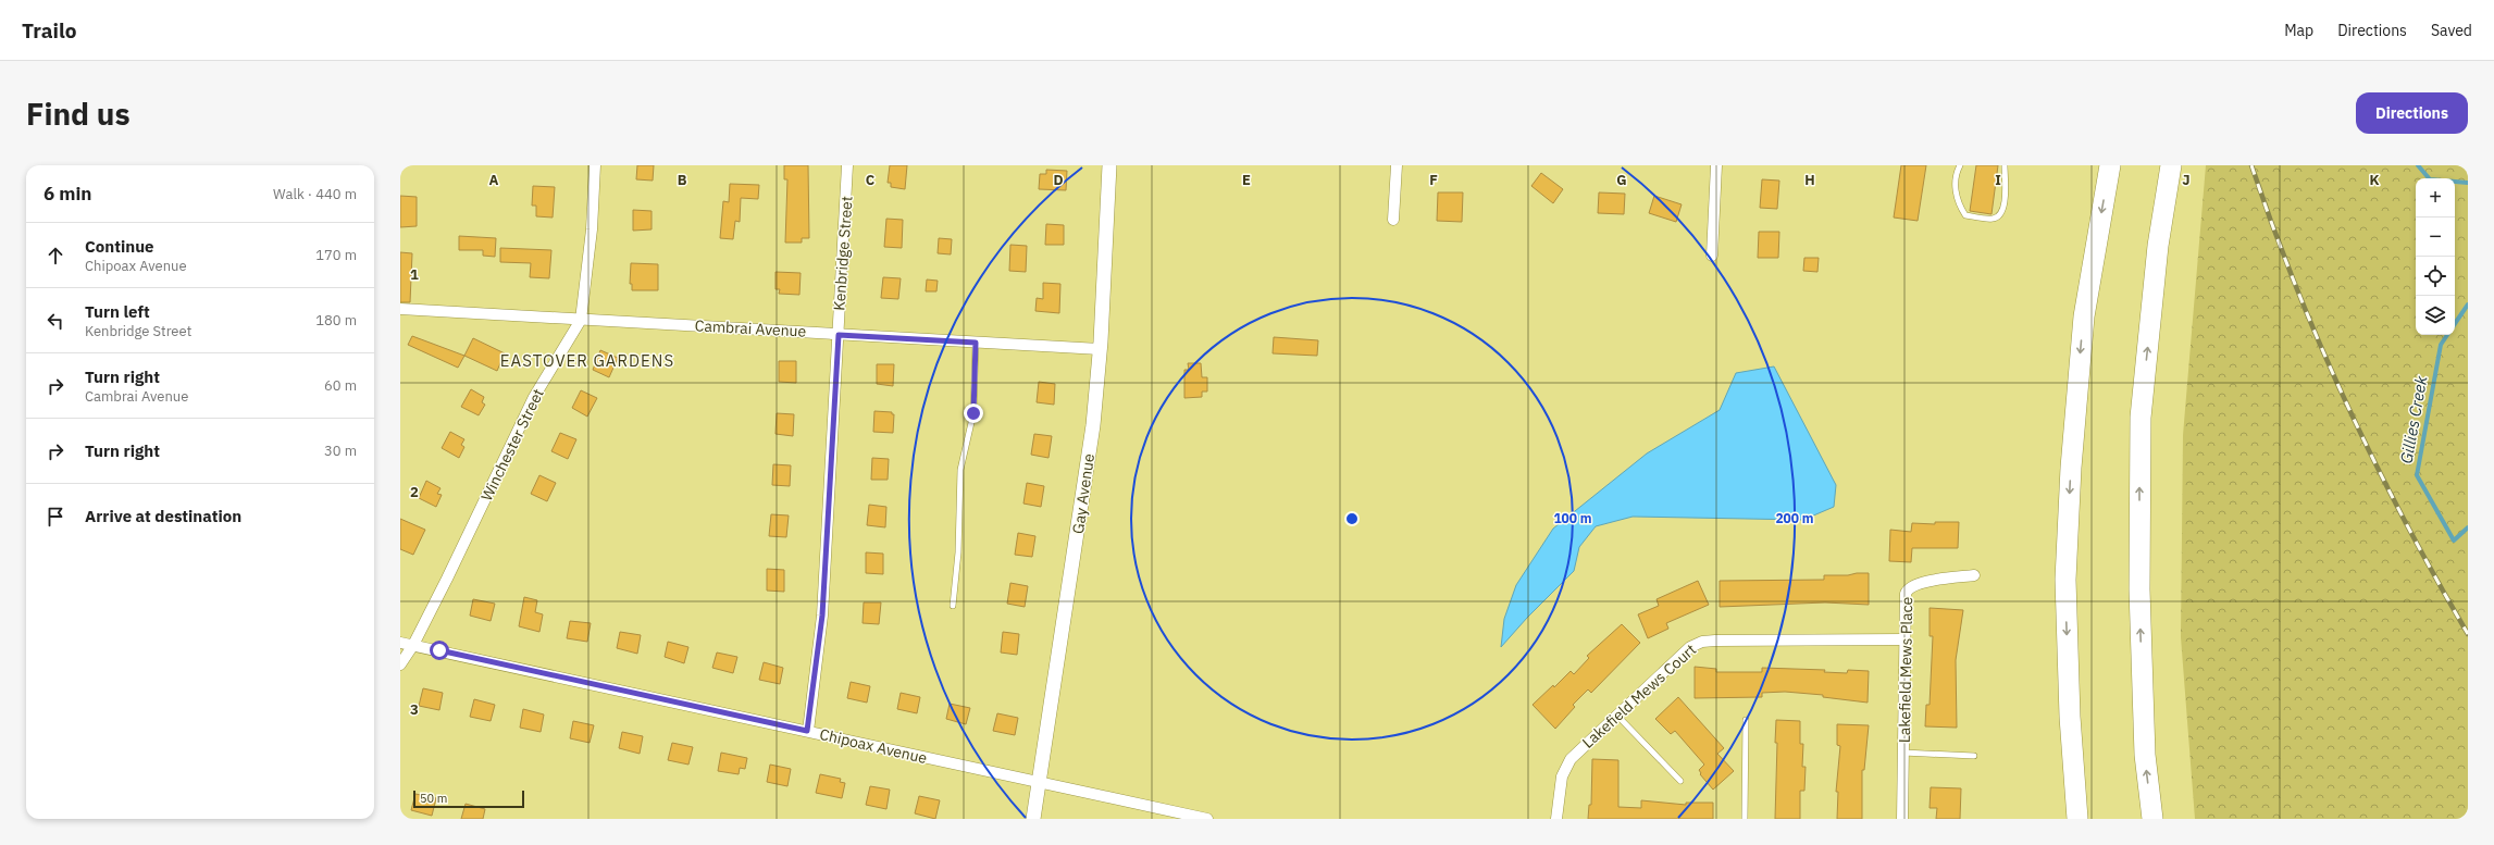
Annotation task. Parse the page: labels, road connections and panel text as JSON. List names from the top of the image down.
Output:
{
  "streets": {
    "street": [
      "Kenbridge Street",
      "Cambrai Avenue",
      "Winchester Street",
      "Gay Avenue",
      "Lakefield Mews Place",
      "Lakefield Mews Court",
      "Chipoax Avenue"
    ]
  },
  "crossings": [
    ["Kenbridge Street", "Cambrai Avenue"],
    ["Kenbridge Street", "Chipoax Avenue"],
    ["Cambrai Avenue", "Winchester Street"],
    ["Cambrai Avenue", "Gay Avenue"],
    ["Winchester Street", "Chipoax Avenue"],
    ["Gay Avenue", "Chipoax Avenue"],
    ["Lakefield Mews Place", "Lakefield Mews Court"]
  ],
  "districts": ["EASTOVER GARDENS"],
  "water": ["Gillies Creek"],
  "scale_bar": "50 m",
  "page": {
    "header": "Trailo",
    "nav": ["Map", "Directions", "Saved"],
    "buttons": "Directions",
    "title": "Find us",
    "heading": ["6 min", "Walk · 440 m"],
    "map_buttons": ["+", "−"],
    "list": [
      ["Continue", "Chipoax Avenue", "170 m"],
      ["Turn left", "Kenbridge Street", "180 m"],
      ["Turn right", "Cambrai Avenue", "60 m"],
      ["Turn right", "30 m"],
      "Arrive at destination"
    ],
    "scale": "50 m"
  },
  "grid": {
    "columns": [
      "A",
      "B",
      "C",
      "D",
      "E",
      "F",
      "G",
      "H",
      "I",
      "J",
      "K"
    ],
    "rows": ["1", "2", "3"]
  },
  "rings": ["100 m", "200 m"]
}
